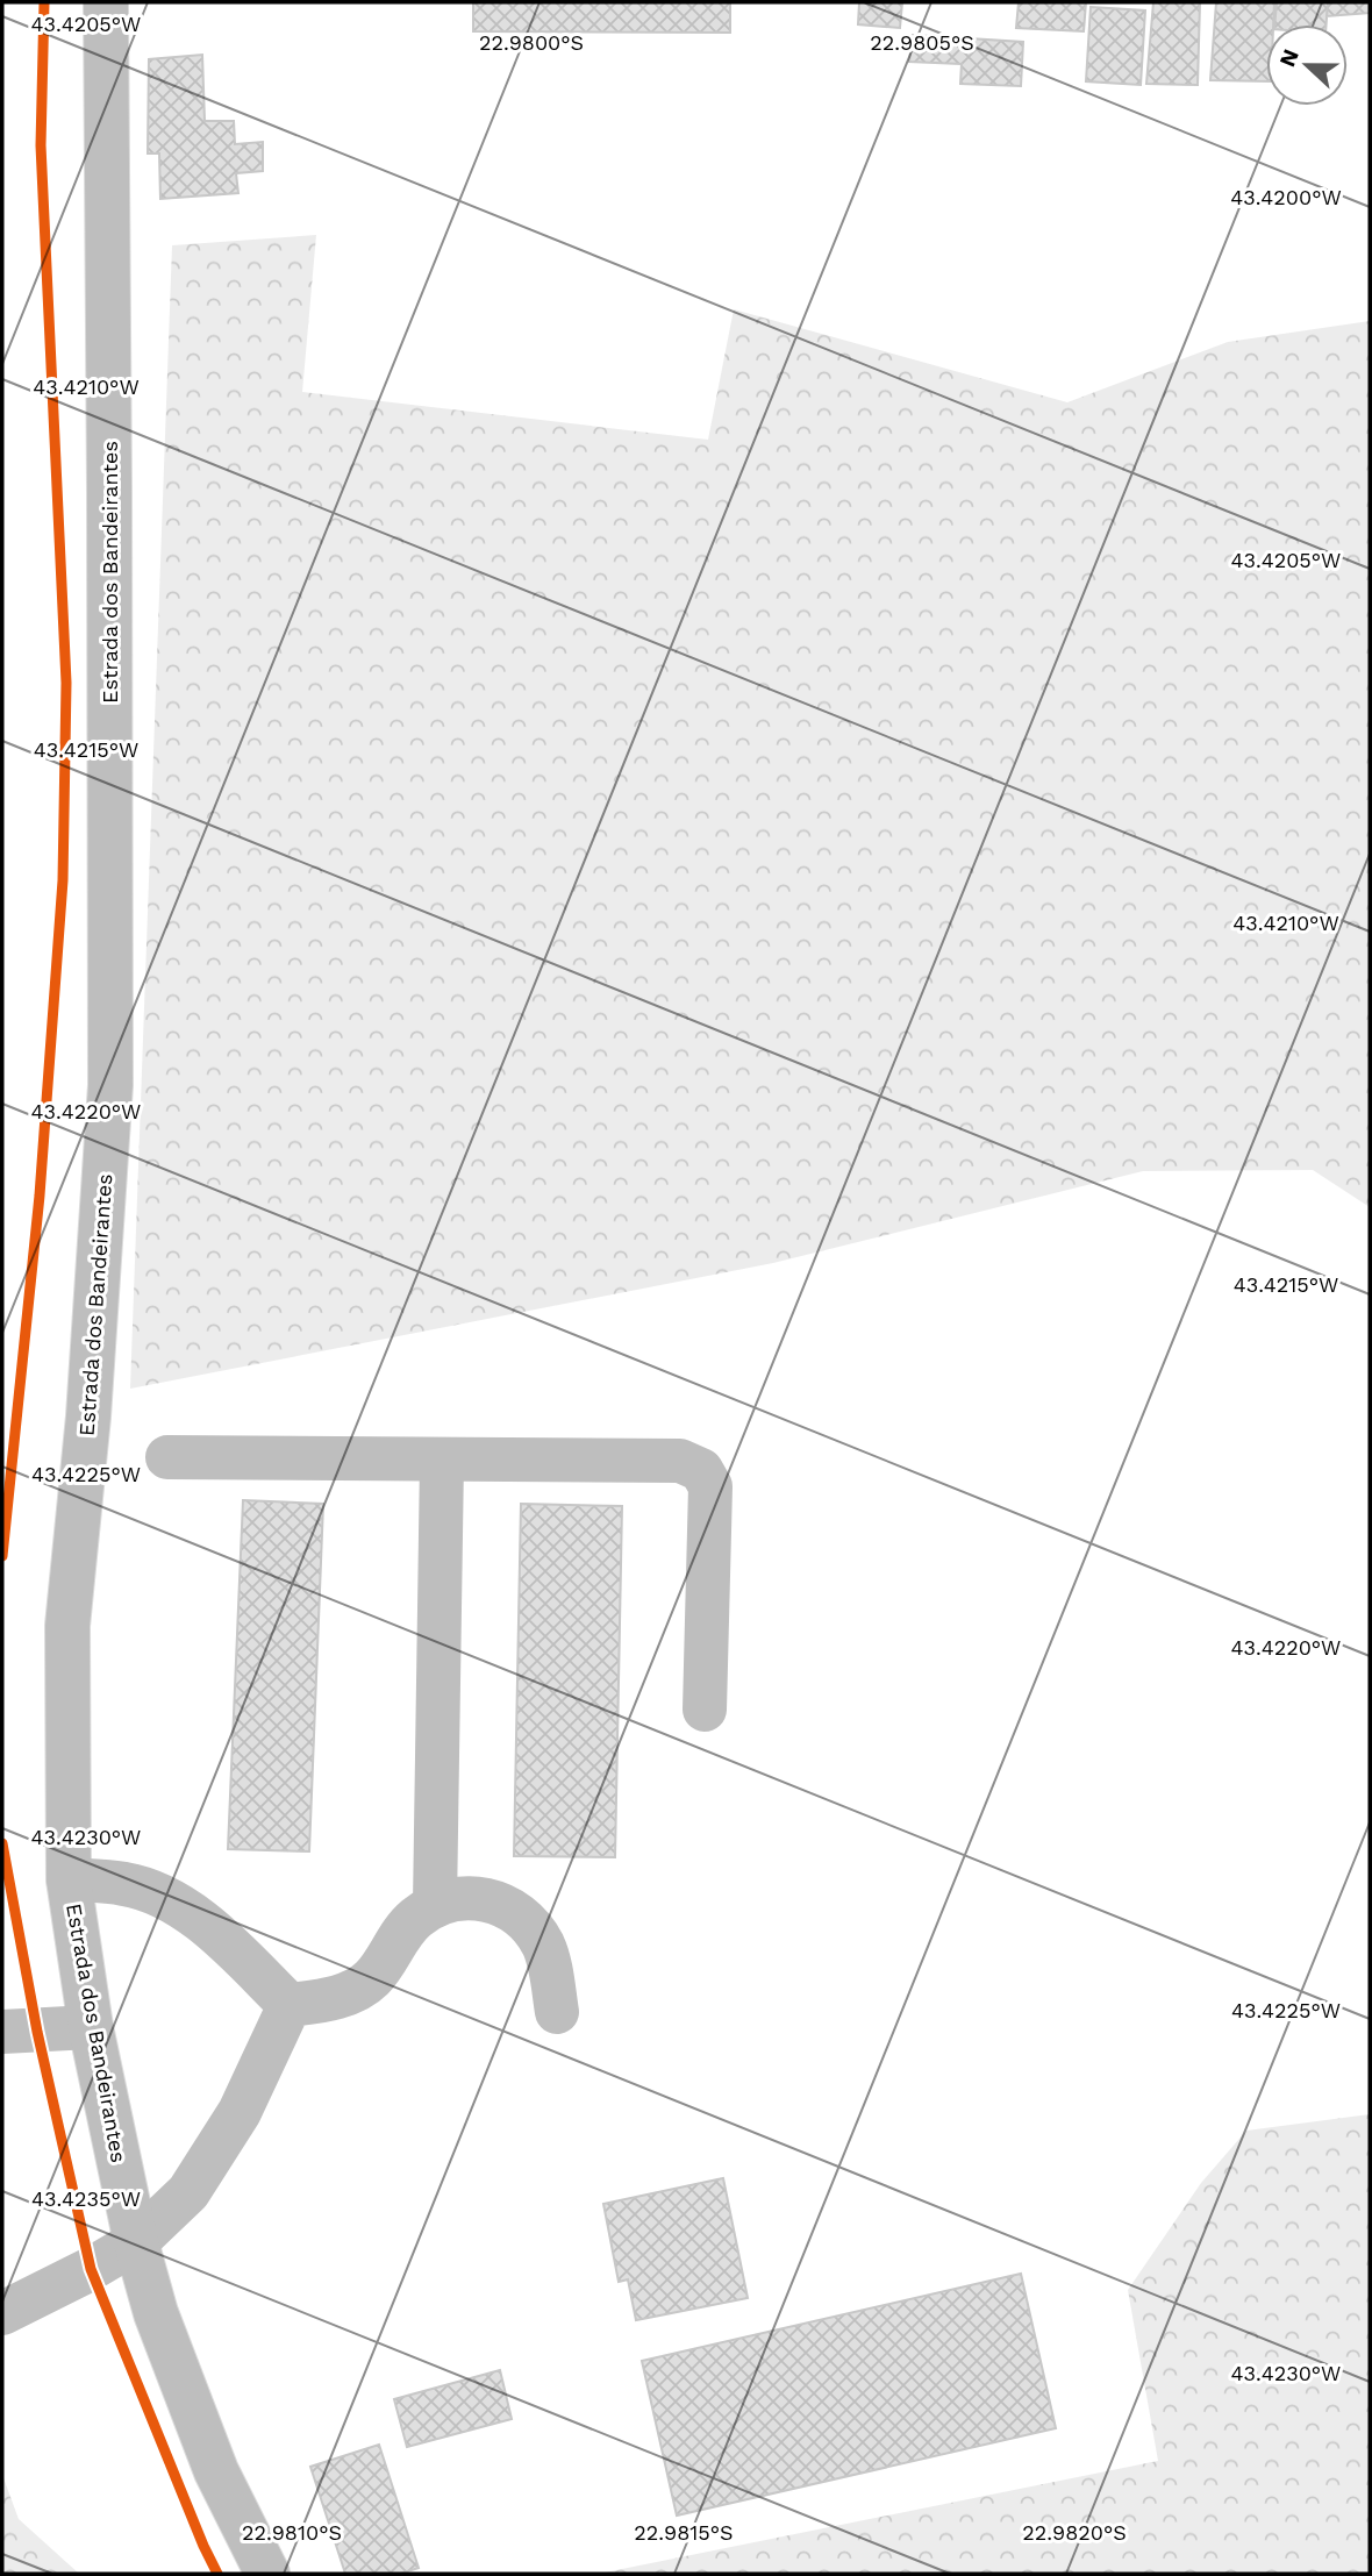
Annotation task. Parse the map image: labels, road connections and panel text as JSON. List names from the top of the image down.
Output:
{
  "streets": {
    "main road": ["Estrada dos Bandeirantes"]
  },
  "north": "left",
  "coordinates": [
    "43.4205°W",
    "22.9800°S",
    "22.9805°S",
    "43.4200°W",
    "43.4210°W",
    "43.4215°W",
    "43.4220°W",
    "43.4225°W",
    "43.4230°W",
    "43.4235°W",
    "22.9810°S",
    "22.9815°S",
    "22.9820°S"
  ]
}
